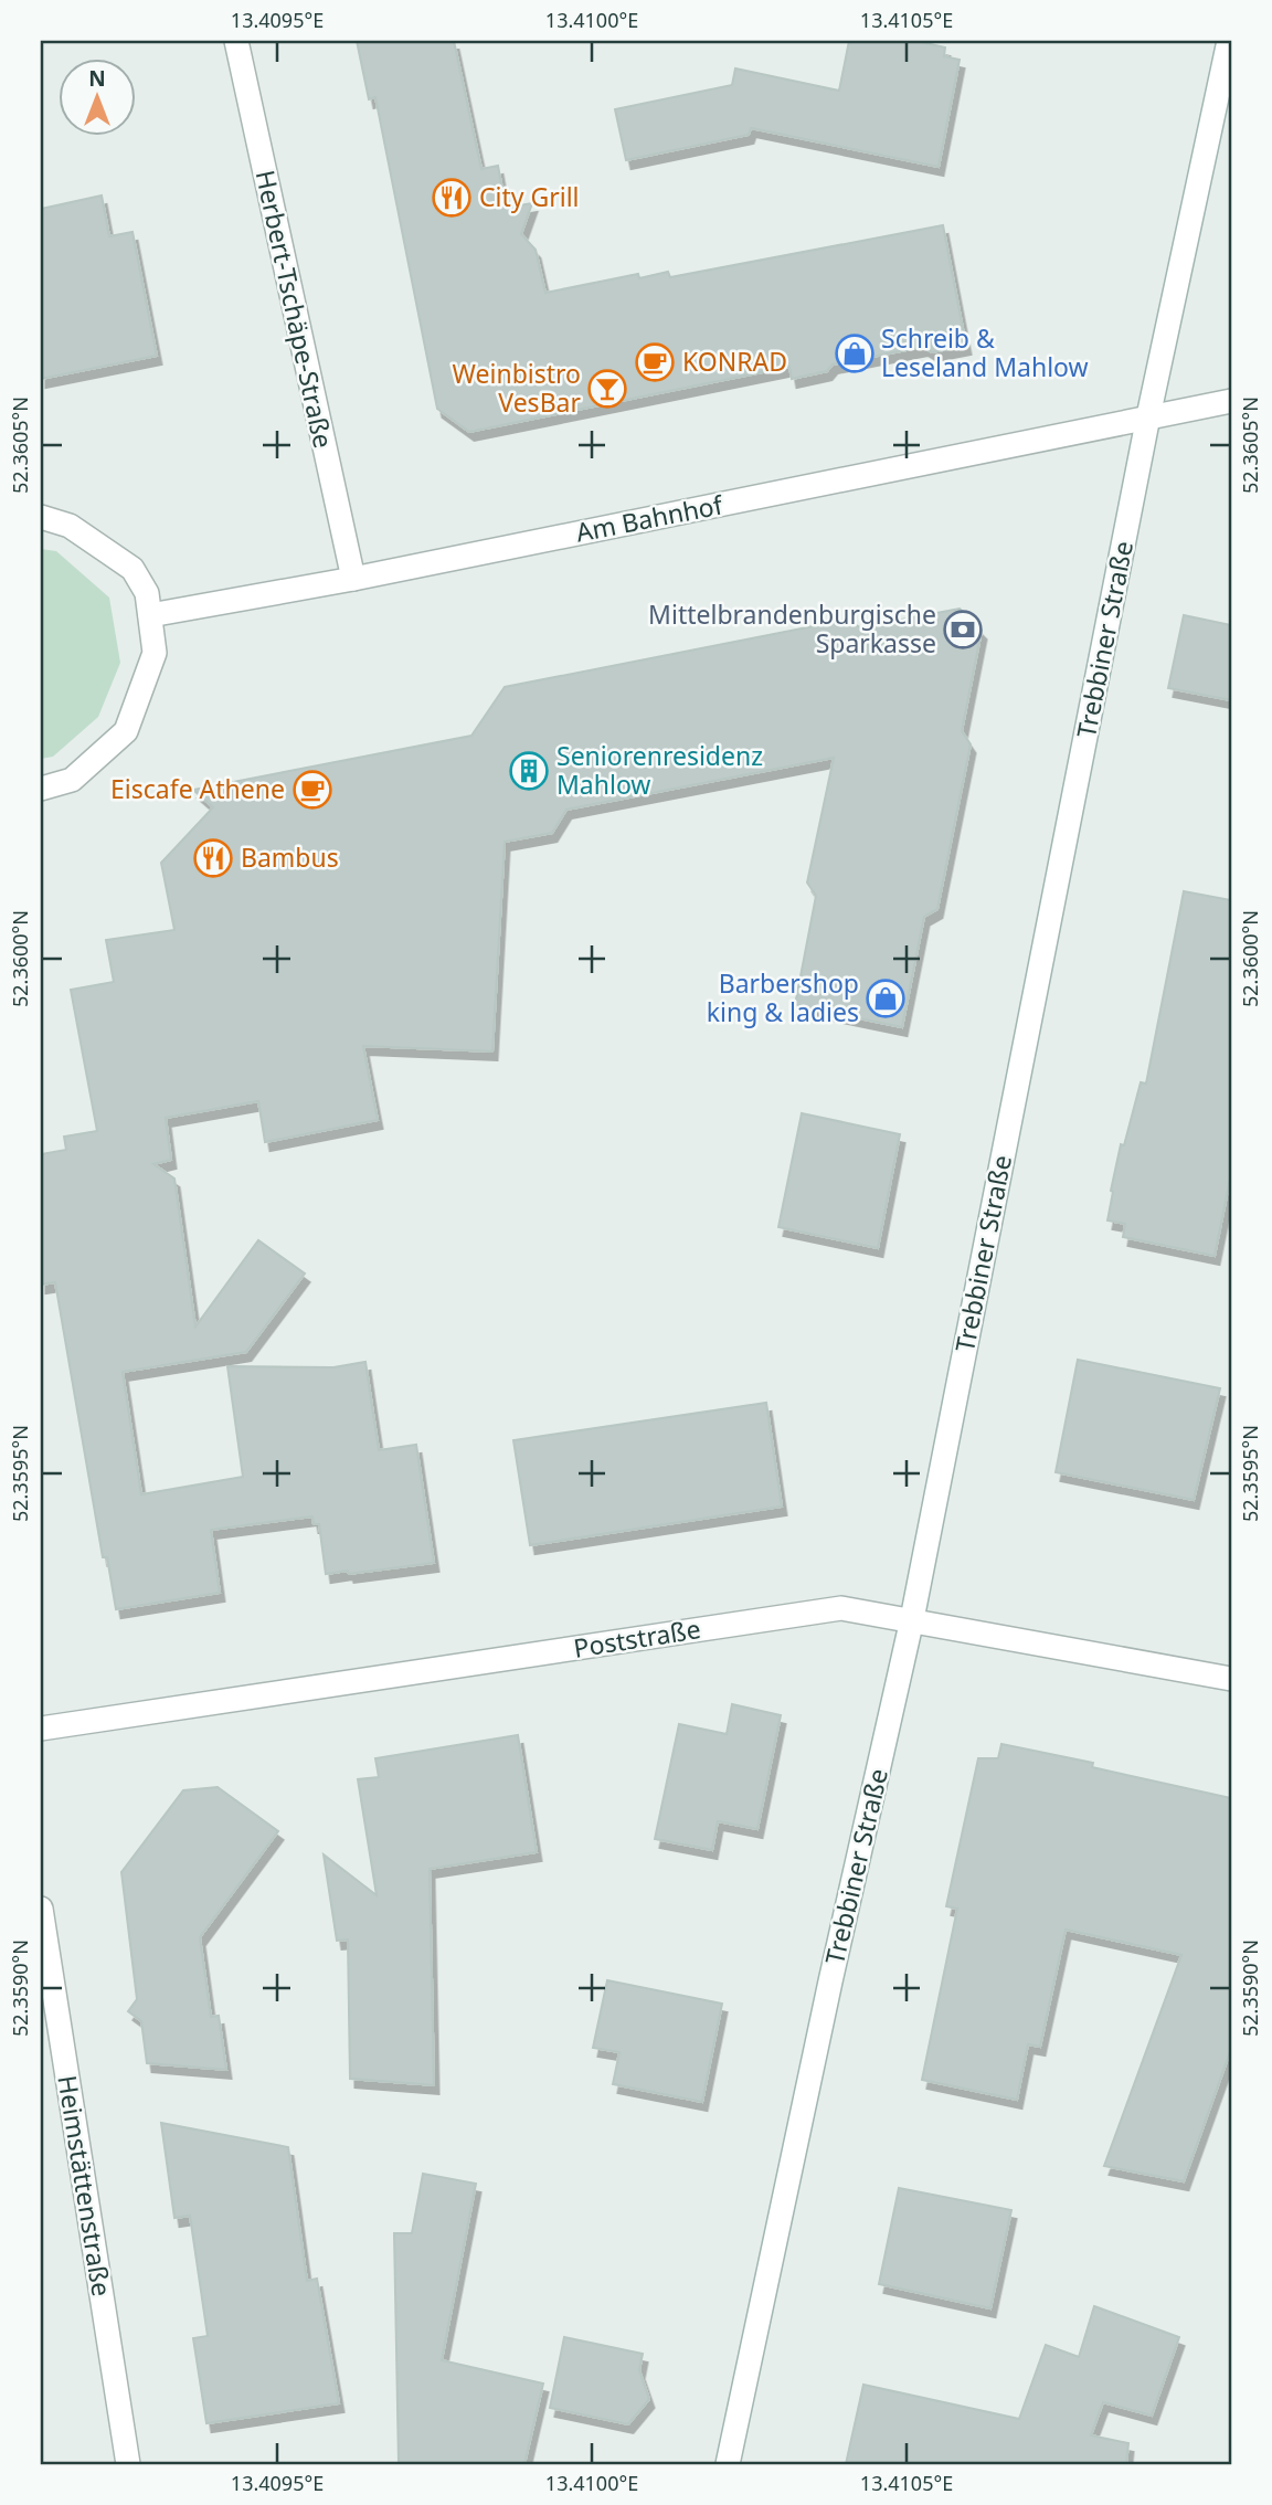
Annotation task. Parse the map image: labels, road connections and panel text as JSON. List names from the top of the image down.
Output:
{
  "streets": {
    "street": [
      "Herbert-Tschäpe-Straße",
      "Am Bahnhof",
      "Trebbiner Straße",
      "Poststraße",
      "Heimstättenstraße"
    ]
  },
  "crossings": [
    ["Herbert-Tschäpe-Straße", "Am Bahnhof"],
    ["Am Bahnhof", "Trebbiner Straße"],
    ["Trebbiner Straße", "Poststraße"]
  ],
  "places": {
    "restaurant": ["City Grill", "Bambus"],
    "shop": ["Schreib & Leseland Mahlow", "Barbershop king & ladies"],
    "cafe": ["KONRAD", "Eiscafe Athene"],
    "bar": ["Weinbistro VesBar"],
    "bank": ["Mittelbrandenburgische Sparkasse"],
    "building": ["Seniorenresidenz Mahlow"]
  },
  "north": "top",
  "coordinates": [
    "13.4095°E",
    "13.4100°E",
    "13.4105°E",
    "52.3605°N",
    "52.3600°N",
    "52.3595°N",
    "52.3590°N"
  ]
}
